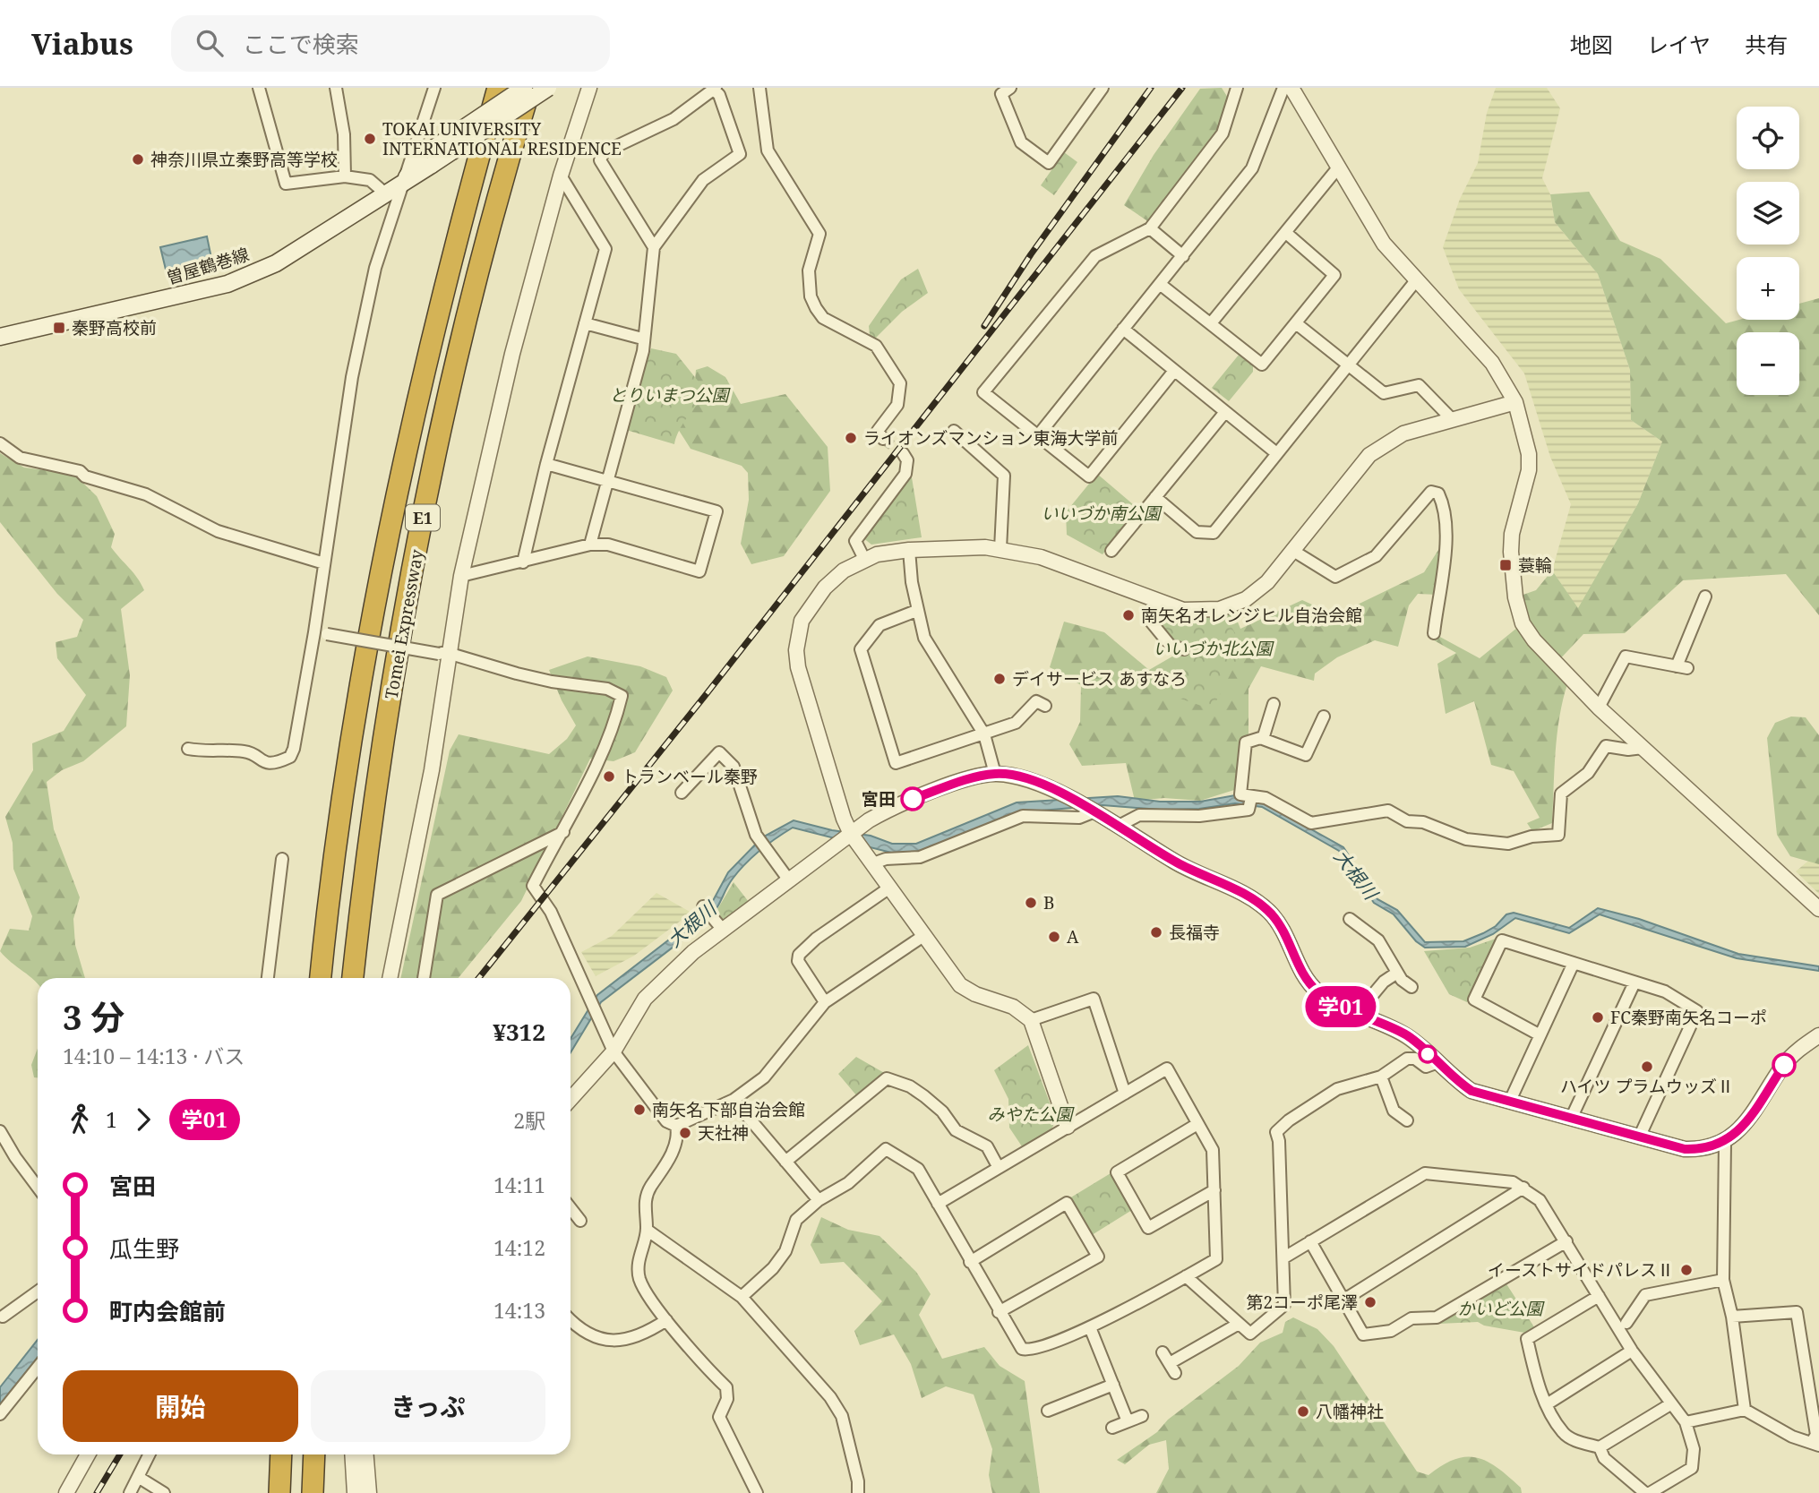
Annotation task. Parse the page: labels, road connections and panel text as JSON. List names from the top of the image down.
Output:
{
  "streets": {
    "highway": ["E1", "Tomei Expressway"],
    "main road": ["曽屋鶴巻線"]
  },
  "water": ["大根川"],
  "parks": [
    "とりいまつ公園",
    "いいづか南公園",
    "いいづか北公園",
    "みやた公園",
    "かいど公園"
  ],
  "places": {
    "other": [
      "TOKAI UNIVERSITY INTERNATIONAL RESIDENCE",
      "神奈川県立秦野高等学校",
      "ライオンズマンション東海大学前",
      "南矢名オレンジヒル自治会館",
      "デイサービス あすなろ",
      "トランベール秦野",
      "宮田",
      "B",
      "長福寺",
      "A",
      "FC秦野南矢名コーポ",
      "ハイツ プラムウッズⅡ",
      "南矢名下部自治会館",
      "天社神",
      "イーストサイドパレスⅡ",
      "第2コーポ尾澤",
      "八幡神社"
    ],
    "transit": ["秦野高校前", "蓑輪"]
  },
  "lines": ["bus line 学01"],
  "page": {
    "header": "Viabus",
    "search": "ここで検索",
    "nav": ["地図", "レイヤ", "共有"],
    "on_map": "学01",
    "map_buttons": ["+", "−"],
    "heading": ["3 分", "14:10 – 14:13 · バス", "¥312"],
    "legs": ["1", "学01", "2駅"],
    "list": [
      {
        "name": "宮田",
        "value": "14:11"
      },
      {
        "name": "瓜生野",
        "value": "14:12"
      },
      {
        "name": "町内会館前",
        "value": "14:13"
      }
    ],
    "buttons": ["開始", "きっぷ"]
  }
}
